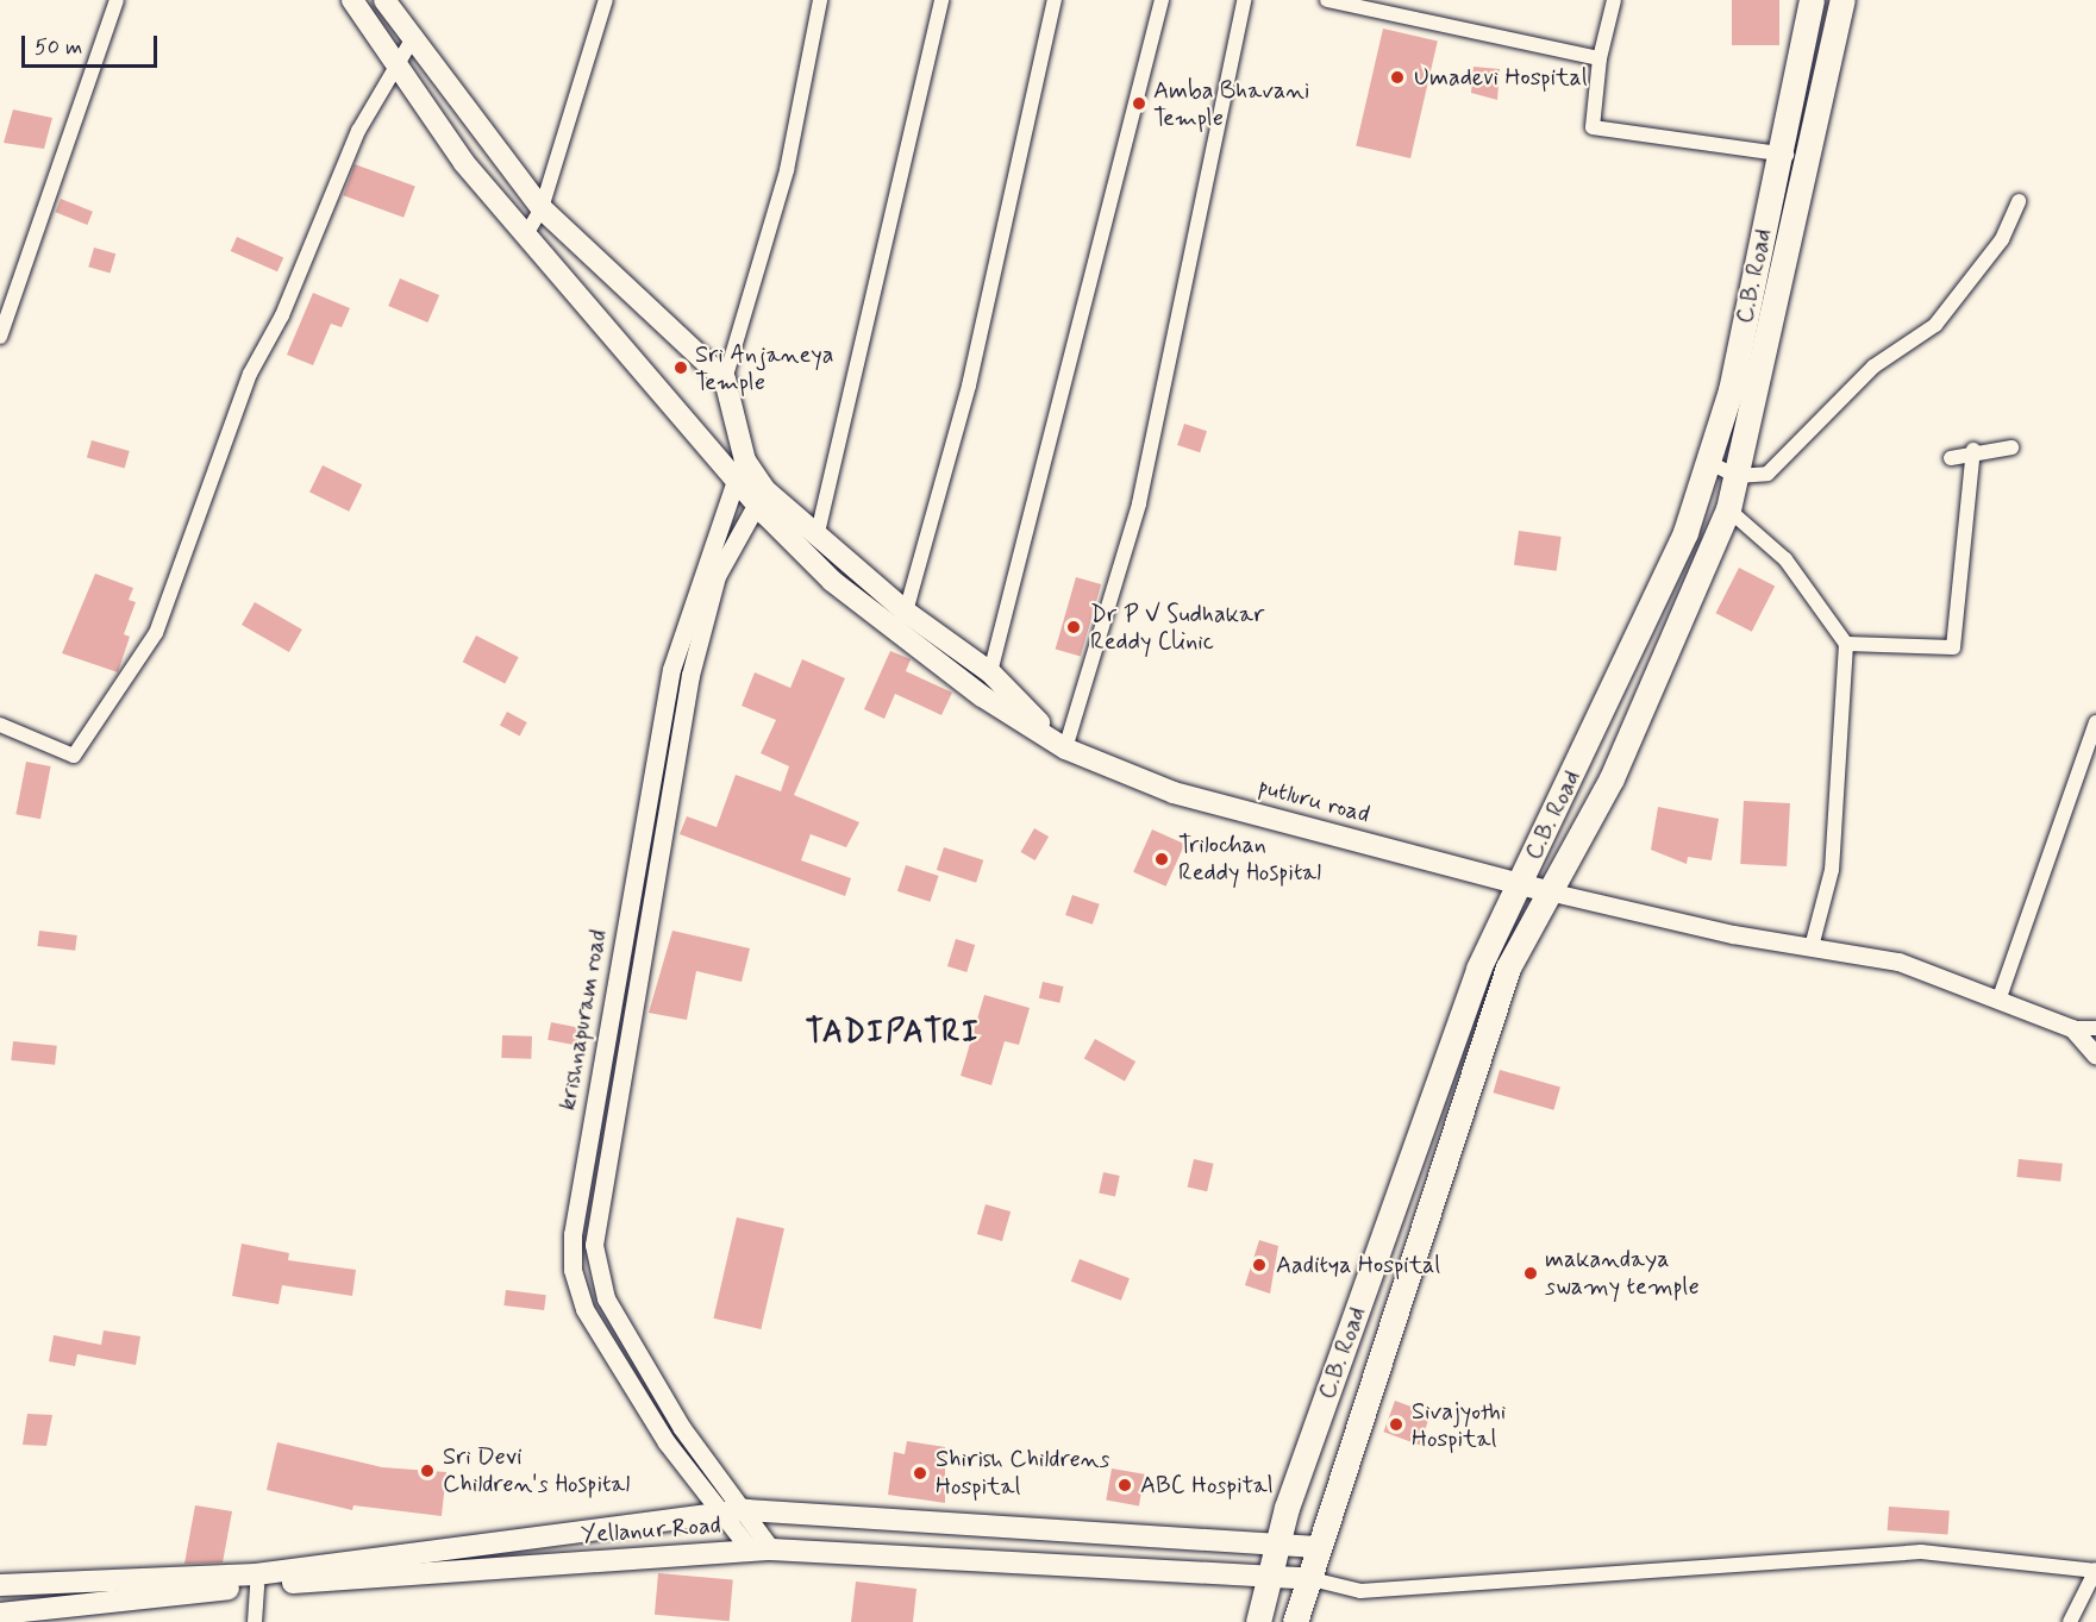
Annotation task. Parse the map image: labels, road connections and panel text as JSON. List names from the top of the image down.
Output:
{
  "streets": {
    "highway": ["C.B. Road"],
    "main road": ["putluru road", "Yellanur Road"],
    "street": ["krishnapuram road"]
  },
  "crossings": [
    ["C.B. Road", "putluru road"],
    ["C.B. Road", "Yellanur Road"],
    ["krishnapuram road", "Yellanur Road"]
  ],
  "districts": ["TADIPATRI"],
  "places": [
    "Umadevi Hospital",
    "Amba Bhavani Temple",
    "Sri Anjaneya Temple",
    "Dr P V Sudhakar Reddy Clinic",
    "Trilochan Reddy Hospital",
    "Aaditya Hospital",
    "makandaya swamy temple",
    "Sivajyothi Hospital",
    "Sri Devi Children's Hospital",
    "Shirish Childrens Hospital",
    "ABC Hospital"
  ],
  "scale_bar": "50 m"
}
